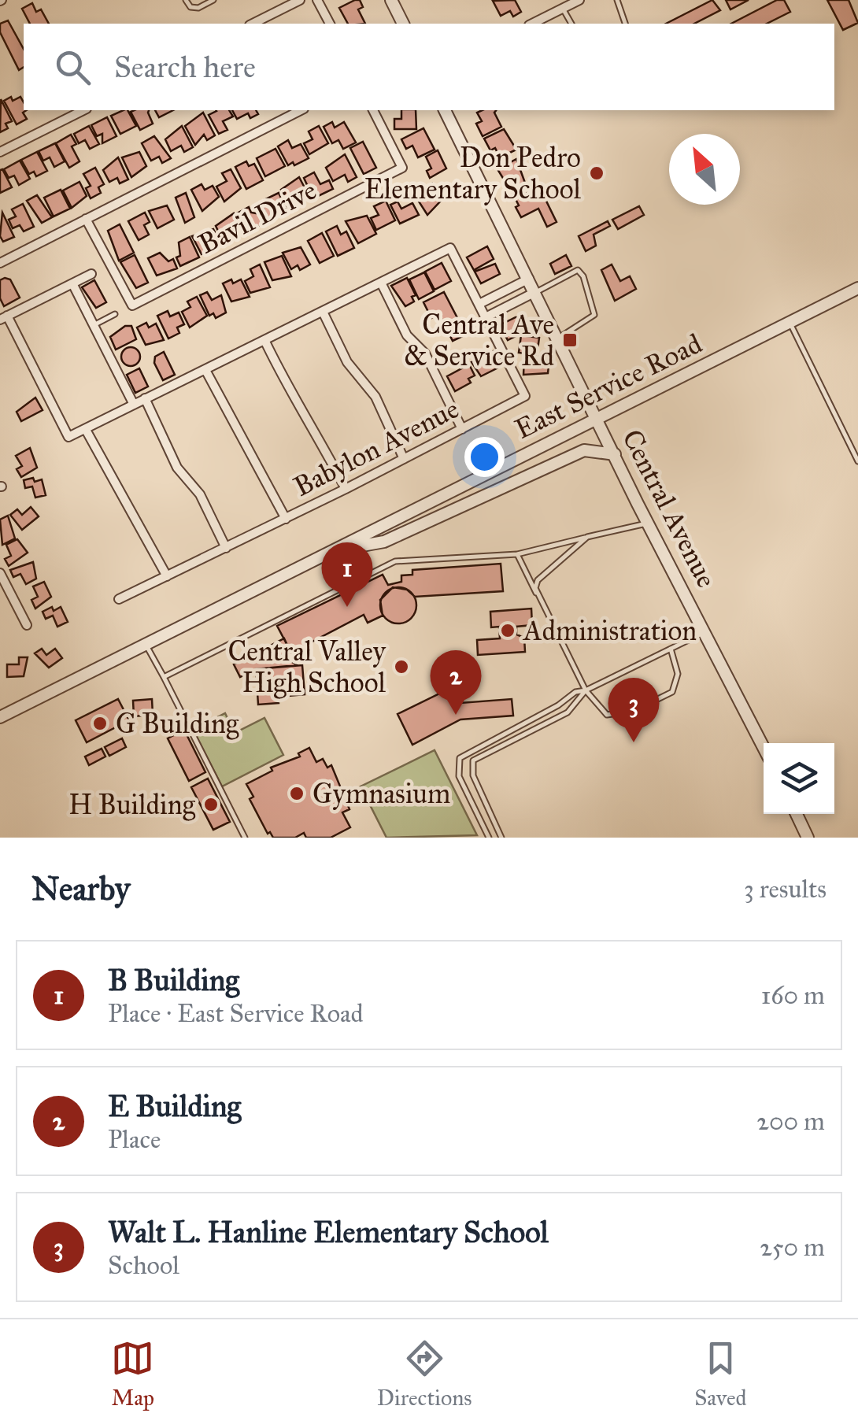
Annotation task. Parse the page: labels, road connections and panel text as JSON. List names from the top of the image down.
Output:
{
  "streets": {
    "street": [
      "Bavil Drive",
      "East Service Road",
      "Babylon Avenue",
      "Central Avenue"
    ]
  },
  "crossings": [
    ["East Service Road", "Central Avenue"]
  ],
  "places": {
    "other": [
      "Don Pedro Elementary School",
      "Administration",
      "Central Valley High School",
      "G Building",
      "Gymnasium",
      "H Building"
    ],
    "transit": ["Central Ave & Service Rd"]
  },
  "north": "top left",
  "page": {
    "search": "Search here",
    "pins": ["1", "2", "3"],
    "heading": ["Nearby", "3 results"],
    "list": [
      {
        "mark": "1",
        "name": "B Building",
        "note": "Place · East Service Road",
        "value": "160 m"
      },
      {
        "mark": "2",
        "name": "E Building",
        "note": "Place",
        "value": "200 m"
      },
      {
        "mark": "3",
        "name": "Walt L. Hanline Elementary School",
        "note": "School",
        "value": "250 m"
      }
    ],
    "nav": ["Map", "Directions", "Saved"]
  }
}
